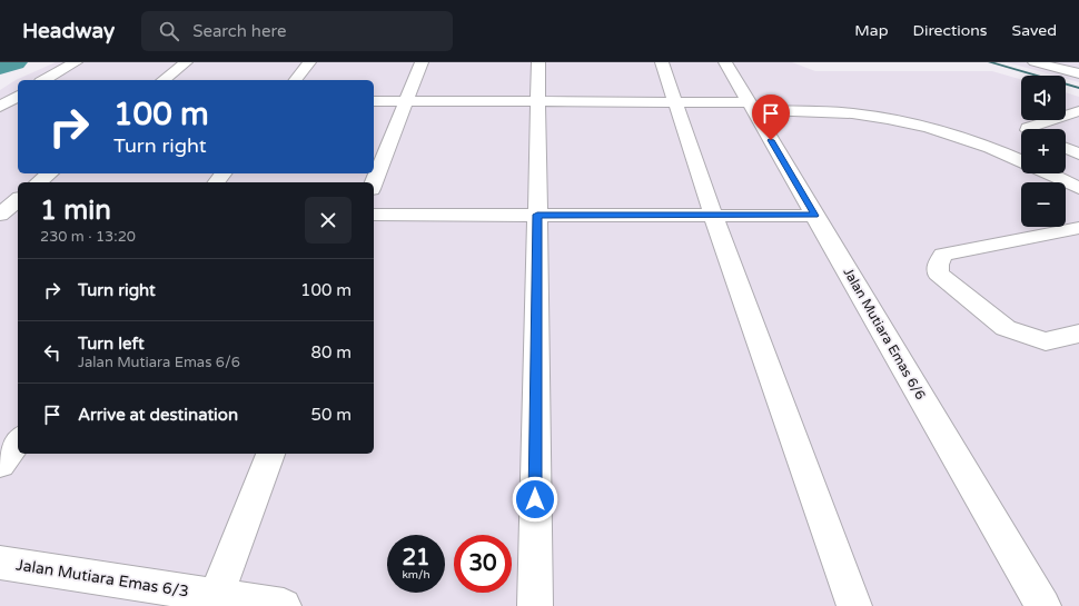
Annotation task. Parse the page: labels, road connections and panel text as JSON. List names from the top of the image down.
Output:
{
  "streets": {
    "street": ["Jalan Mutiara Emas 6/6", "Jalan Mutiara Emas 6/3"]
  },
  "page": {
    "header": "Headway",
    "search": "Search here",
    "nav": ["Map", "Directions", "Saved"],
    "map_buttons": ["+", "−"],
    "turn": ["100 m", "Turn right"],
    "heading": ["1 min", "230 m · 13:20"],
    "list": [
      {
        "name": "Turn right",
        "value": "100 m"
      },
      {
        "name": "Turn left",
        "note": "Jalan Mutiara Emas 6/6",
        "value": "80 m"
      },
      {
        "name": "Arrive at destination",
        "value": "50 m"
      }
    ],
    "speed": "21 km/h",
    "limit": "30"
  }
}
